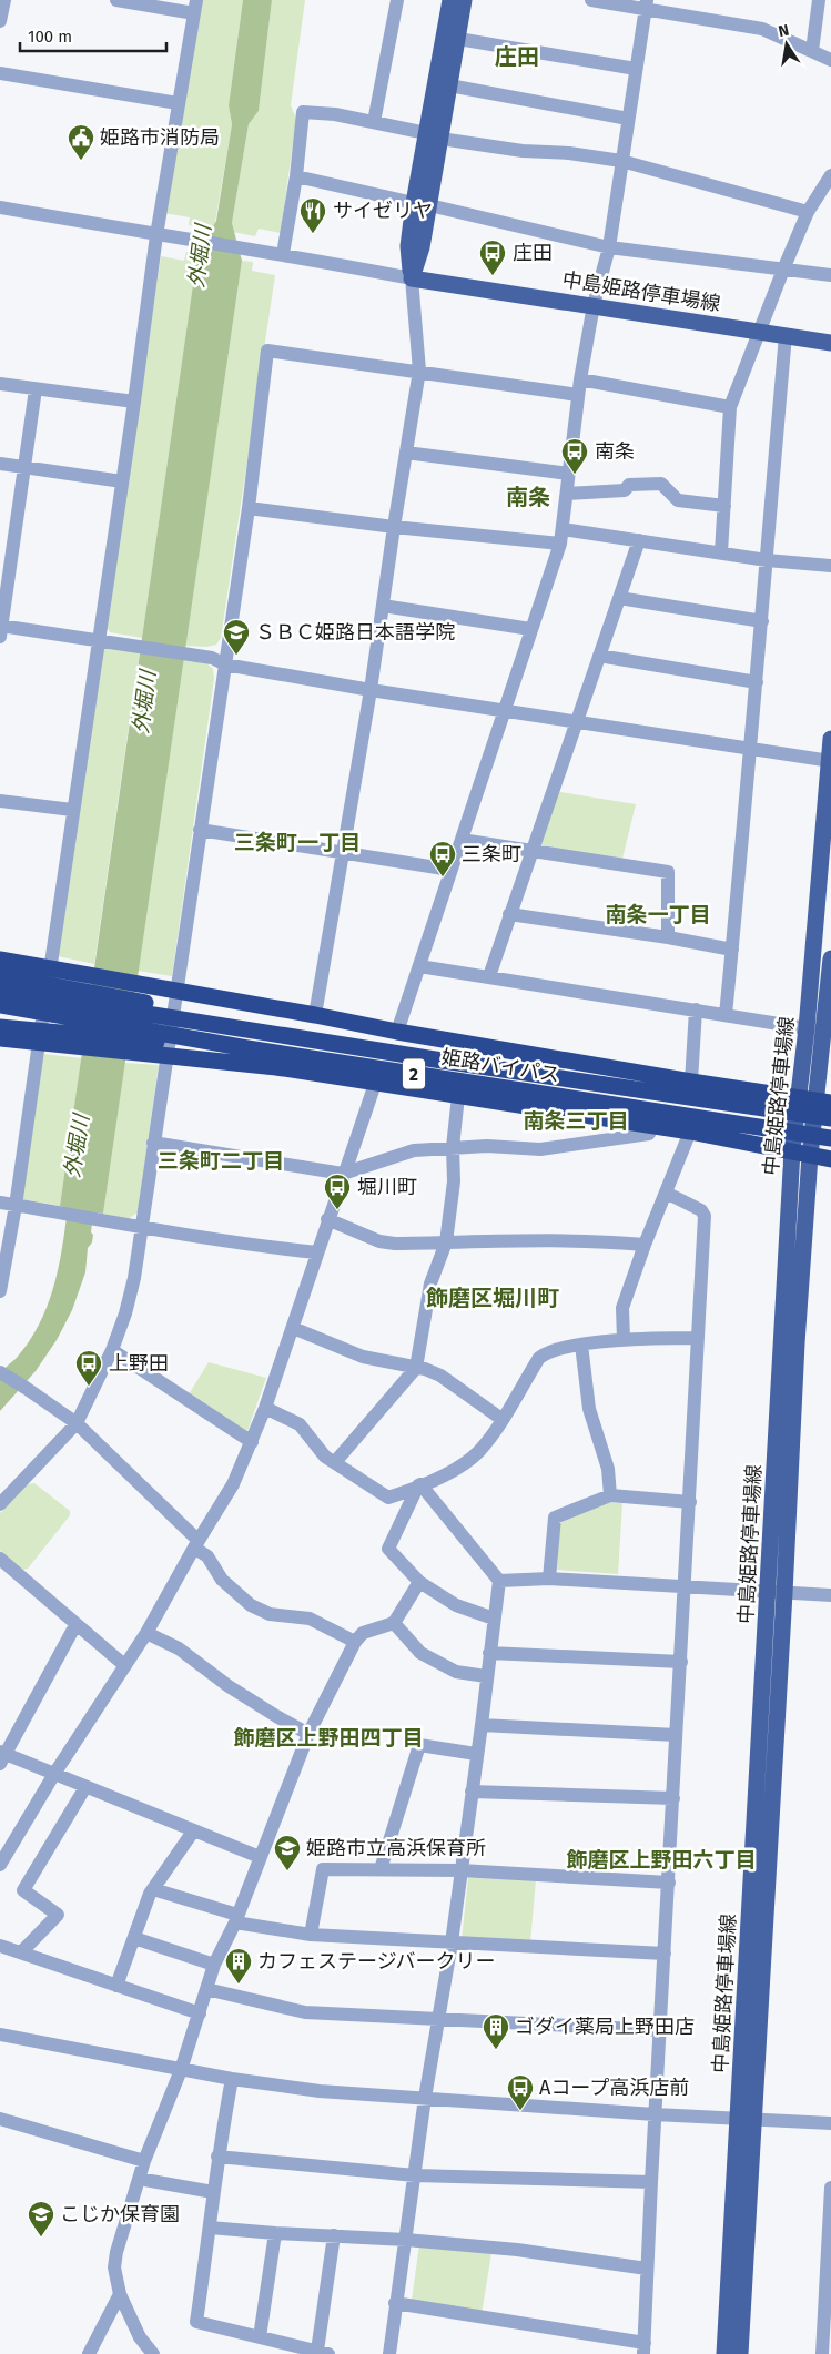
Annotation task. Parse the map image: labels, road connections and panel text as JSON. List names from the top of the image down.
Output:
{
  "streets": {
    "highway": ["姫路バイパス", "2"],
    "main road": ["中島姫路停車場線"]
  },
  "districts": [
    "庄田",
    "南条",
    "三条町一丁目",
    "南条一丁目",
    "南条三丁目",
    "三条町二丁目",
    "飾磨区堀川町",
    "飾磨区上野田四丁目",
    "飾磨区上野田六丁目"
  ],
  "water": ["外堀川"],
  "places": {
    "public building": ["姫路市消防局"],
    "restaurant": ["サイゼリヤ"],
    "bus stop": [
      "庄田",
      "南条",
      "三条町",
      "堀川町",
      "上野田",
      "Aコープ高浜店前"
    ],
    "school or university": ["ＳＢＣ姫路日本語学院", "姫路市立高浜保育所", "こじか保育園"],
    "building": ["カフェステージバークリー", "ゴダイ薬局上野田店"]
  },
  "scale_bar": "100 m",
  "north": "top"
}
